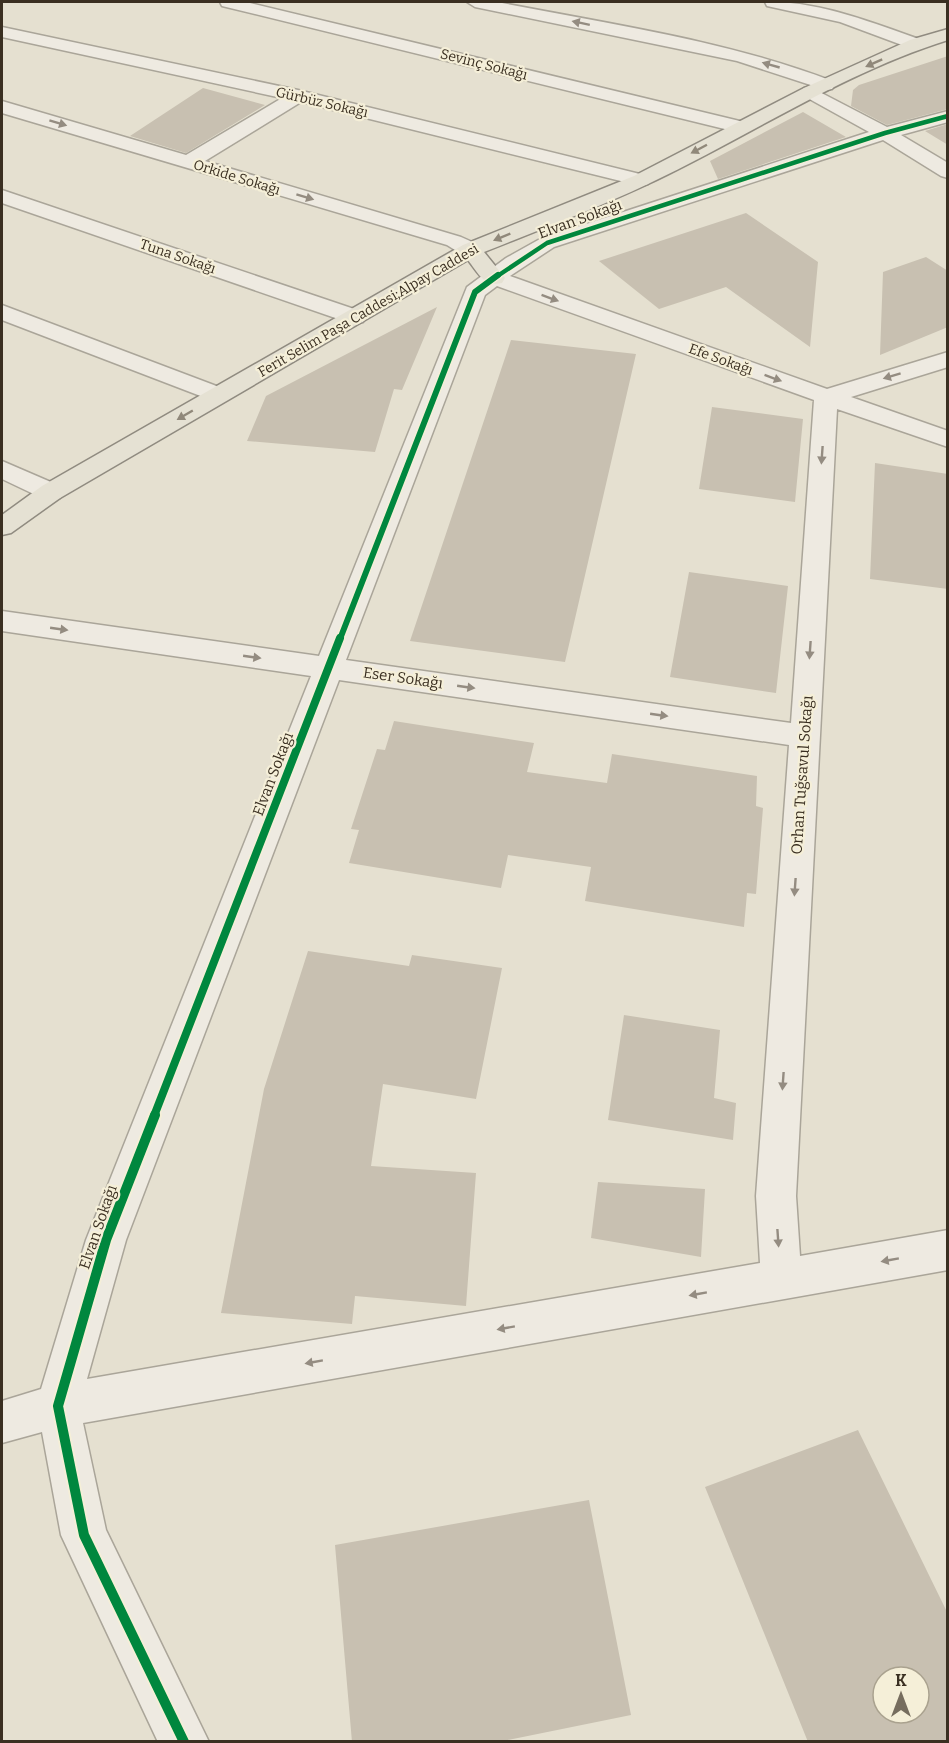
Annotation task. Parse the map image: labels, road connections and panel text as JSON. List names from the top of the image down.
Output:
{
  "streets": {
    "main road": ["Ferit Selim Paşa Caddesi;Alpay Caddesi"],
    "street": [
      "Sevinç Sokağı",
      "Gürbüz Sokağı",
      "Orkide Sokağı",
      "Elvan Sokağı",
      "Tuna Sokağı",
      "Efe Sokağı",
      "Eser Sokağı",
      "Orhan Tuğsavul Sokağı"
    ]
  },
  "crossings": [
    ["Sevinç Sokağı", "Ferit Selim Paşa Caddesi;Alpay Caddesi"],
    ["Gürbüz Sokağı", "Ferit Selim Paşa Caddesi;Alpay Caddesi"],
    ["Orkide Sokağı", "Ferit Selim Paşa Caddesi;Alpay Caddesi"],
    ["Elvan Sokağı", "Efe Sokağı"],
    ["Elvan Sokağı", "Eser Sokağı"],
    ["Tuna Sokağı", "Ferit Selim Paşa Caddesi;Alpay Caddesi"],
    ["Efe Sokağı", "Orhan Tuğsavul Sokağı"],
    ["Eser Sokağı", "Orhan Tuğsavul Sokağı"]
  ],
  "one_way": ["Ferit Selim Paşa Caddesi;Alpay Caddesi", "Eser Sokağı", "Orhan Tuğsavul Sokağı"],
  "north": "top"
}
